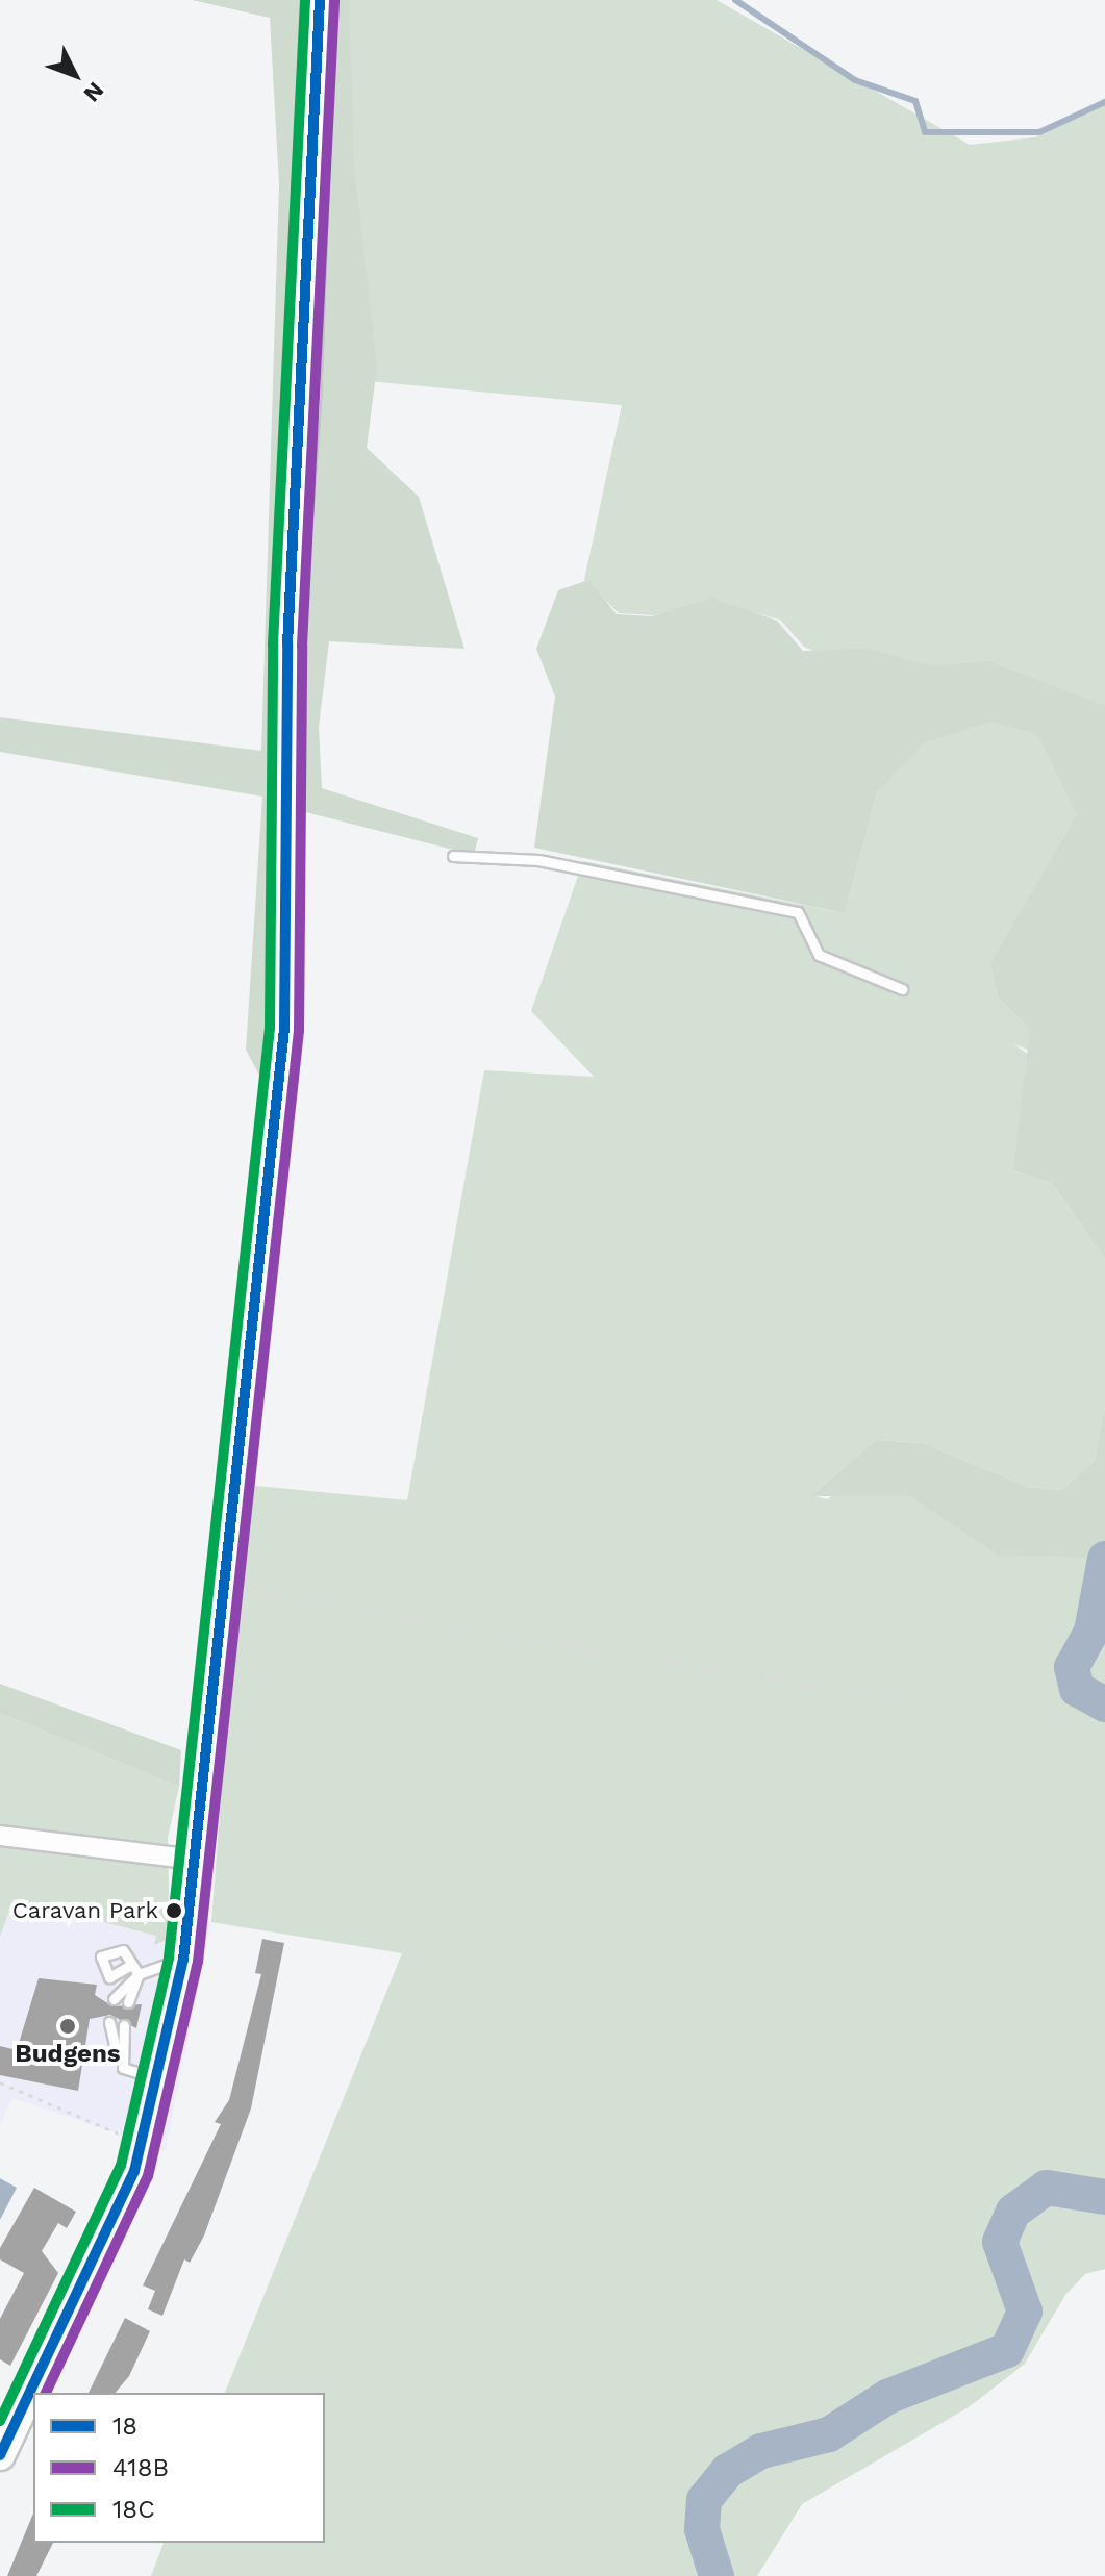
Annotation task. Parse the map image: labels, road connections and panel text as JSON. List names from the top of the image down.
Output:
{
  "places": ["Caravan Park", "Budgens"],
  "lines": ["transit line 18", "transit line 18C", "transit line 418B"],
  "legend": ["18", "418B", "18C"],
  "north": "bottom right"
}
